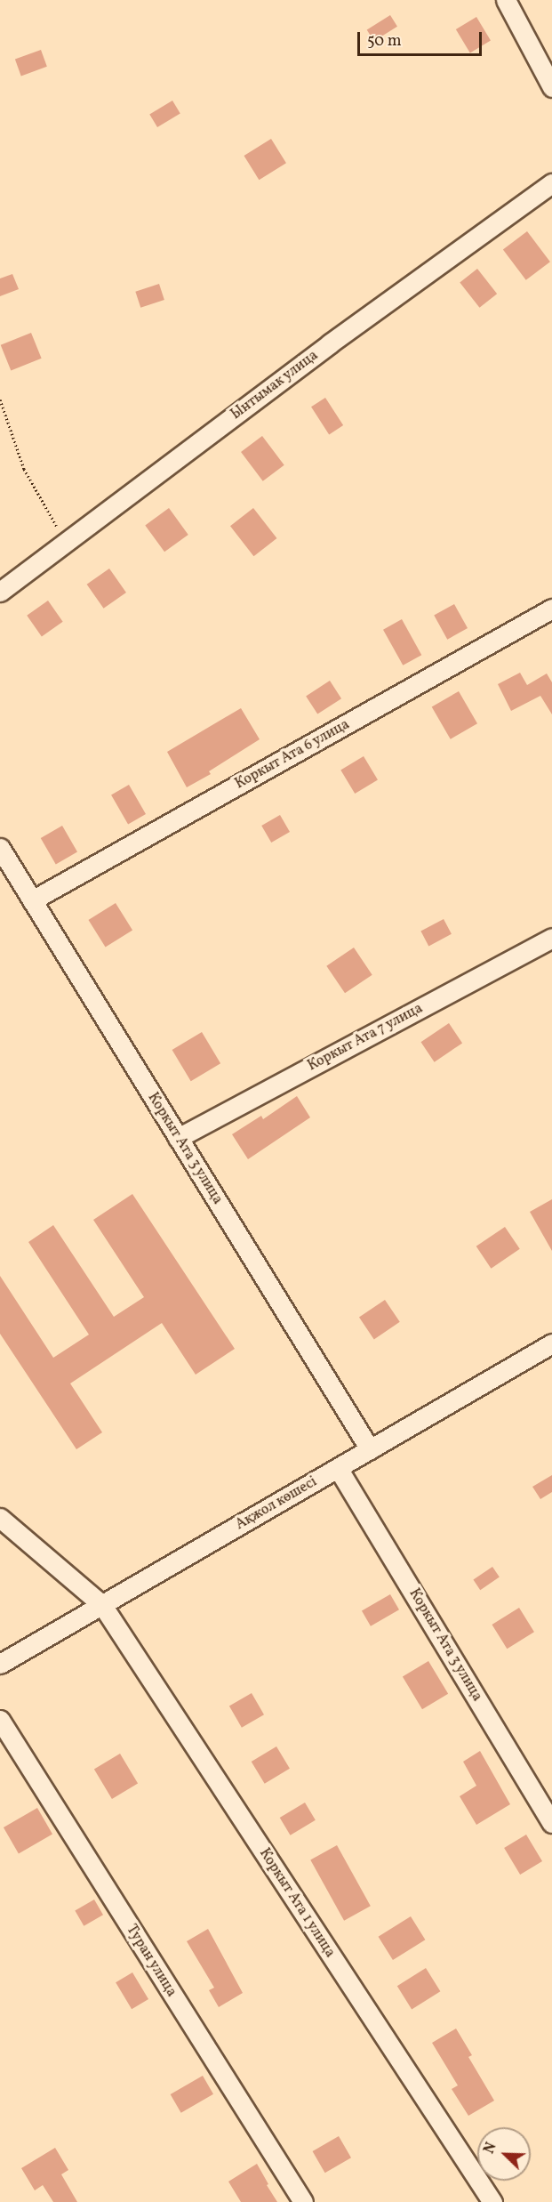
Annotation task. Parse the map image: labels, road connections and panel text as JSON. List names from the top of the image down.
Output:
{
  "streets": {
    "street": [
      "Ынтымак улица",
      "Коркыт Ата 6 улица",
      "Коркыт Ата 7 улица",
      "Коркыт Ата 3 улица",
      "Ақжол көшесі",
      "Коркыт Ата 1 улица",
      "Туран улица"
    ]
  },
  "crossings": [
    ["Коркыт Ата 6 улица", "Коркыт Ата 3 улица"],
    ["Коркыт Ата 7 улица", "Коркыт Ата 3 улица"],
    ["Коркыт Ата 3 улица", "Ақжол көшесі"],
    ["Ақжол көшесі", "Коркыт Ата 1 улица"]
  ],
  "scale_bar": "50 m",
  "north": "top left"
}
